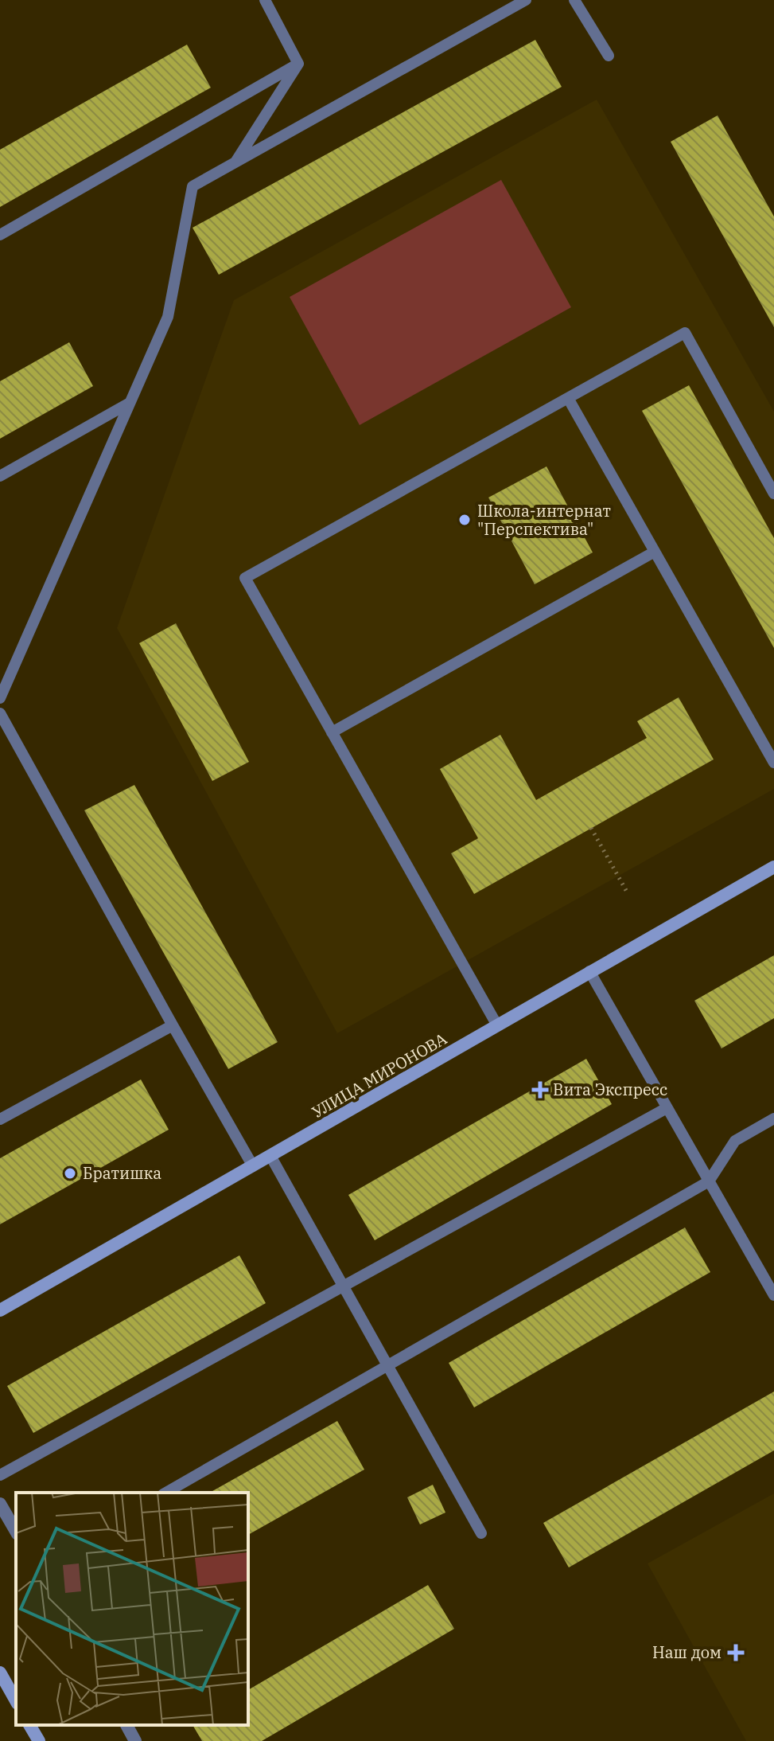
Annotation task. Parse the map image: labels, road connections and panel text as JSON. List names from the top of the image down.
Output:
{
  "streets": {
    "main road": ["УЛИЦА МИРОНОВА"]
  },
  "places": {
    "other": ["Школа-интернат \"Перспектива\"", "Братишка"],
    "health": ["Вита Экспресс", "Наш дом"]
  }
}
